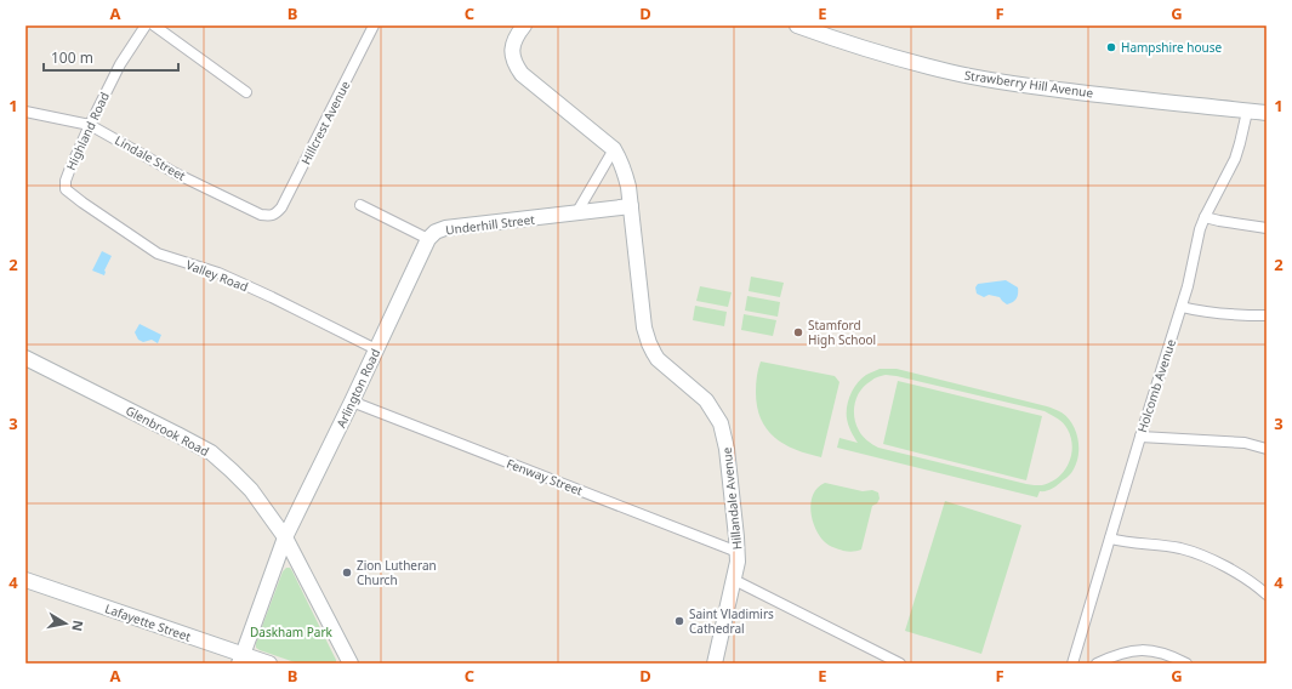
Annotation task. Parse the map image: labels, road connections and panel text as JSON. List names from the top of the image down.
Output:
{
  "streets": {
    "street": [
      "Strawberry Hill Avenue",
      "Hillcrest Avenue",
      "Highland Road",
      "Lindale Street",
      "Underhill Street",
      "Valley Road",
      "Holcomb Avenue",
      "Arlington Road",
      "Glenbrook Road",
      "Fenway Street",
      "Hillandale Avenue",
      "Lafayette Street"
    ]
  },
  "crossings": [
    ["Strawberry Hill Avenue", "Holcomb Avenue"],
    ["Hillcrest Avenue", "Lindale Street"],
    ["Highland Road", "Lindale Street"],
    ["Highland Road", "Valley Road"],
    ["Underhill Street", "Arlington Road"],
    ["Underhill Street", "Hillandale Avenue"],
    ["Valley Road", "Arlington Road"],
    ["Arlington Road", "Glenbrook Road"],
    ["Arlington Road", "Fenway Street"],
    ["Arlington Road", "Lafayette Street"],
    ["Fenway Street", "Hillandale Avenue"]
  ],
  "parks": ["Daskham Park"],
  "places": [
    "Hampshire house",
    "Stamford High School",
    "Zion Lutheran Church",
    "Saint Vladimirs Cathedral"
  ],
  "scale_bar": "100 m",
  "north": "right",
  "grid": {
    "columns": [
      "A",
      "B",
      "C",
      "D",
      "E",
      "F",
      "G"
    ],
    "rows": [
      "1",
      "2",
      "3",
      "4"
    ]
  }
}
